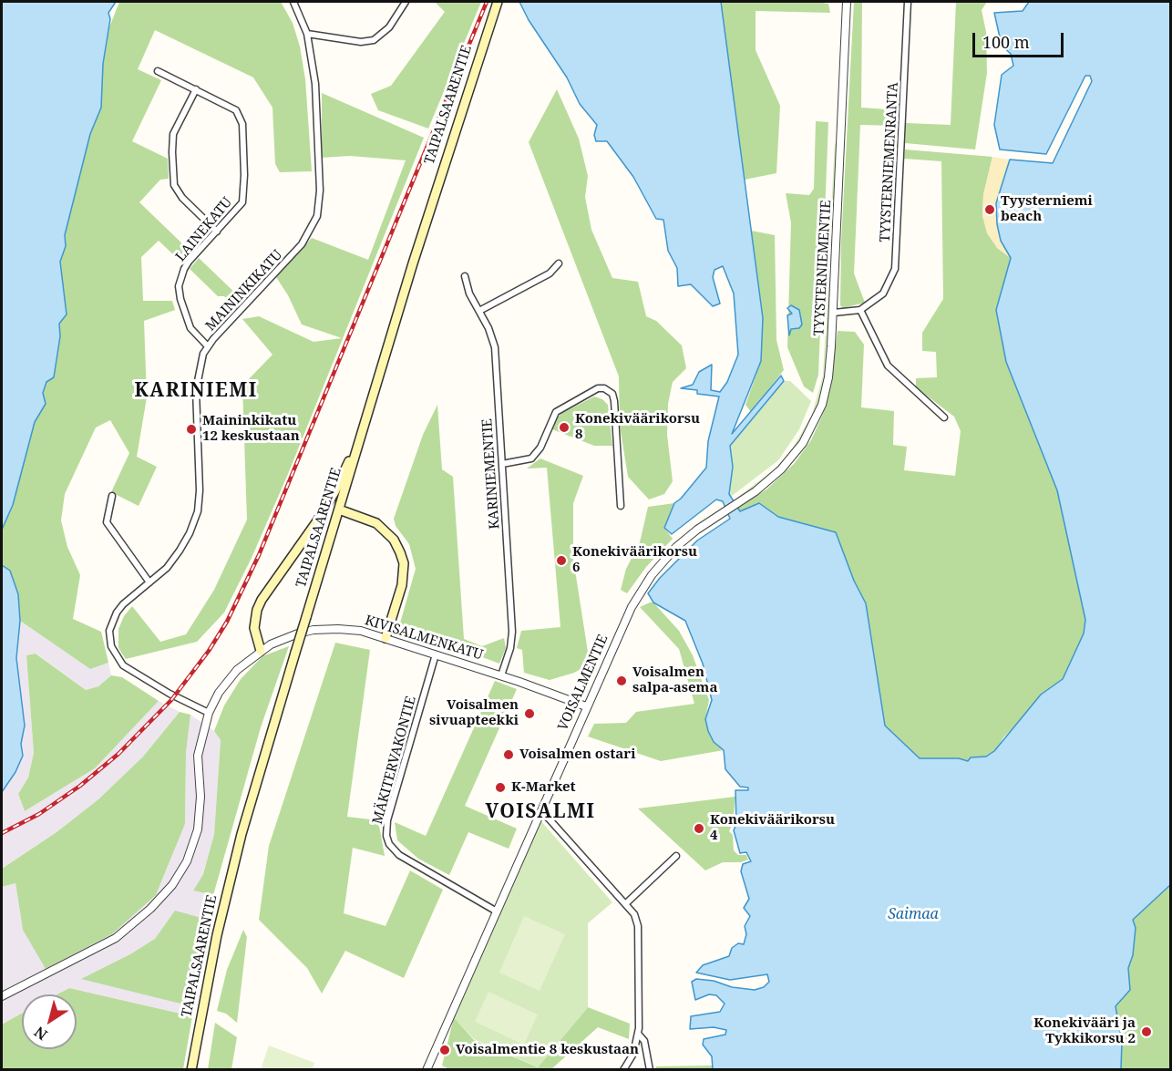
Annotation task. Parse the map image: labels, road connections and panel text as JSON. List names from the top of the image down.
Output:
{
  "streets": {
    "main road": ["TAIPALSAARENTIE"],
    "street": [
      "TYYSTERNIEMENRANTA",
      "LAINEKATU",
      "TYYSTERNIEMENTIE",
      "MAININKIKATU",
      "KARINIEMENTIE",
      "KIVISALMENKATU",
      "VOISALMENTIE",
      "MÄKITERVAKONTIE"
    ]
  },
  "crossings": [
    ["LAINEKATU", "MAININKIKATU"],
    ["TYYSTERNIEMENTIE", "VOISALMENTIE"],
    ["MAININKIKATU", "KIVISALMENKATU"],
    ["KARINIEMENTIE", "KIVISALMENKATU"],
    ["KIVISALMENKATU", "VOISALMENTIE"],
    ["KIVISALMENKATU", "MÄKITERVAKONTIE"],
    ["VOISALMENTIE", "MÄKITERVAKONTIE"]
  ],
  "districts": ["KARINIEMI", "VOISALMI"],
  "water": ["Saimaa"],
  "places": [
    "Tyysterniemi beach",
    "Konekiväärikorsu 8",
    "Maininkikatu 12 keskustaan",
    "Konekiväärikorsu 6",
    "Voisalmen salpa-asema",
    "Voisalmen sivuapteekki",
    "Voisalmen ostari",
    "K-Market",
    "Konekiväärikorsu 4",
    "Konekivääri ja Tykkikorsu 2",
    "Voisalmentie 8 keskustaan"
  ],
  "scale_bar": "100 m",
  "north": "bottom left"
}
